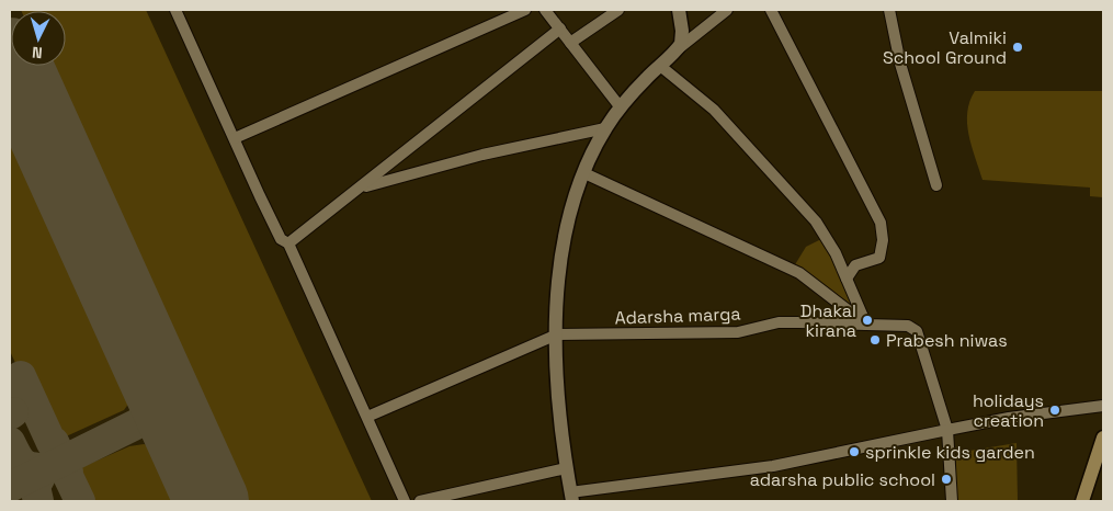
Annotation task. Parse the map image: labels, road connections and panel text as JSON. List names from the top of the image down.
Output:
{
  "streets": {
    "street": ["Adarsha marga"]
  },
  "places": [
    "Valmiki School Ground",
    "Dhakal kirana",
    "Prabesh niwas",
    "holidays creation",
    "sprinkle kids garden",
    "adarsha public school"
  ],
  "north": "bottom"
}
